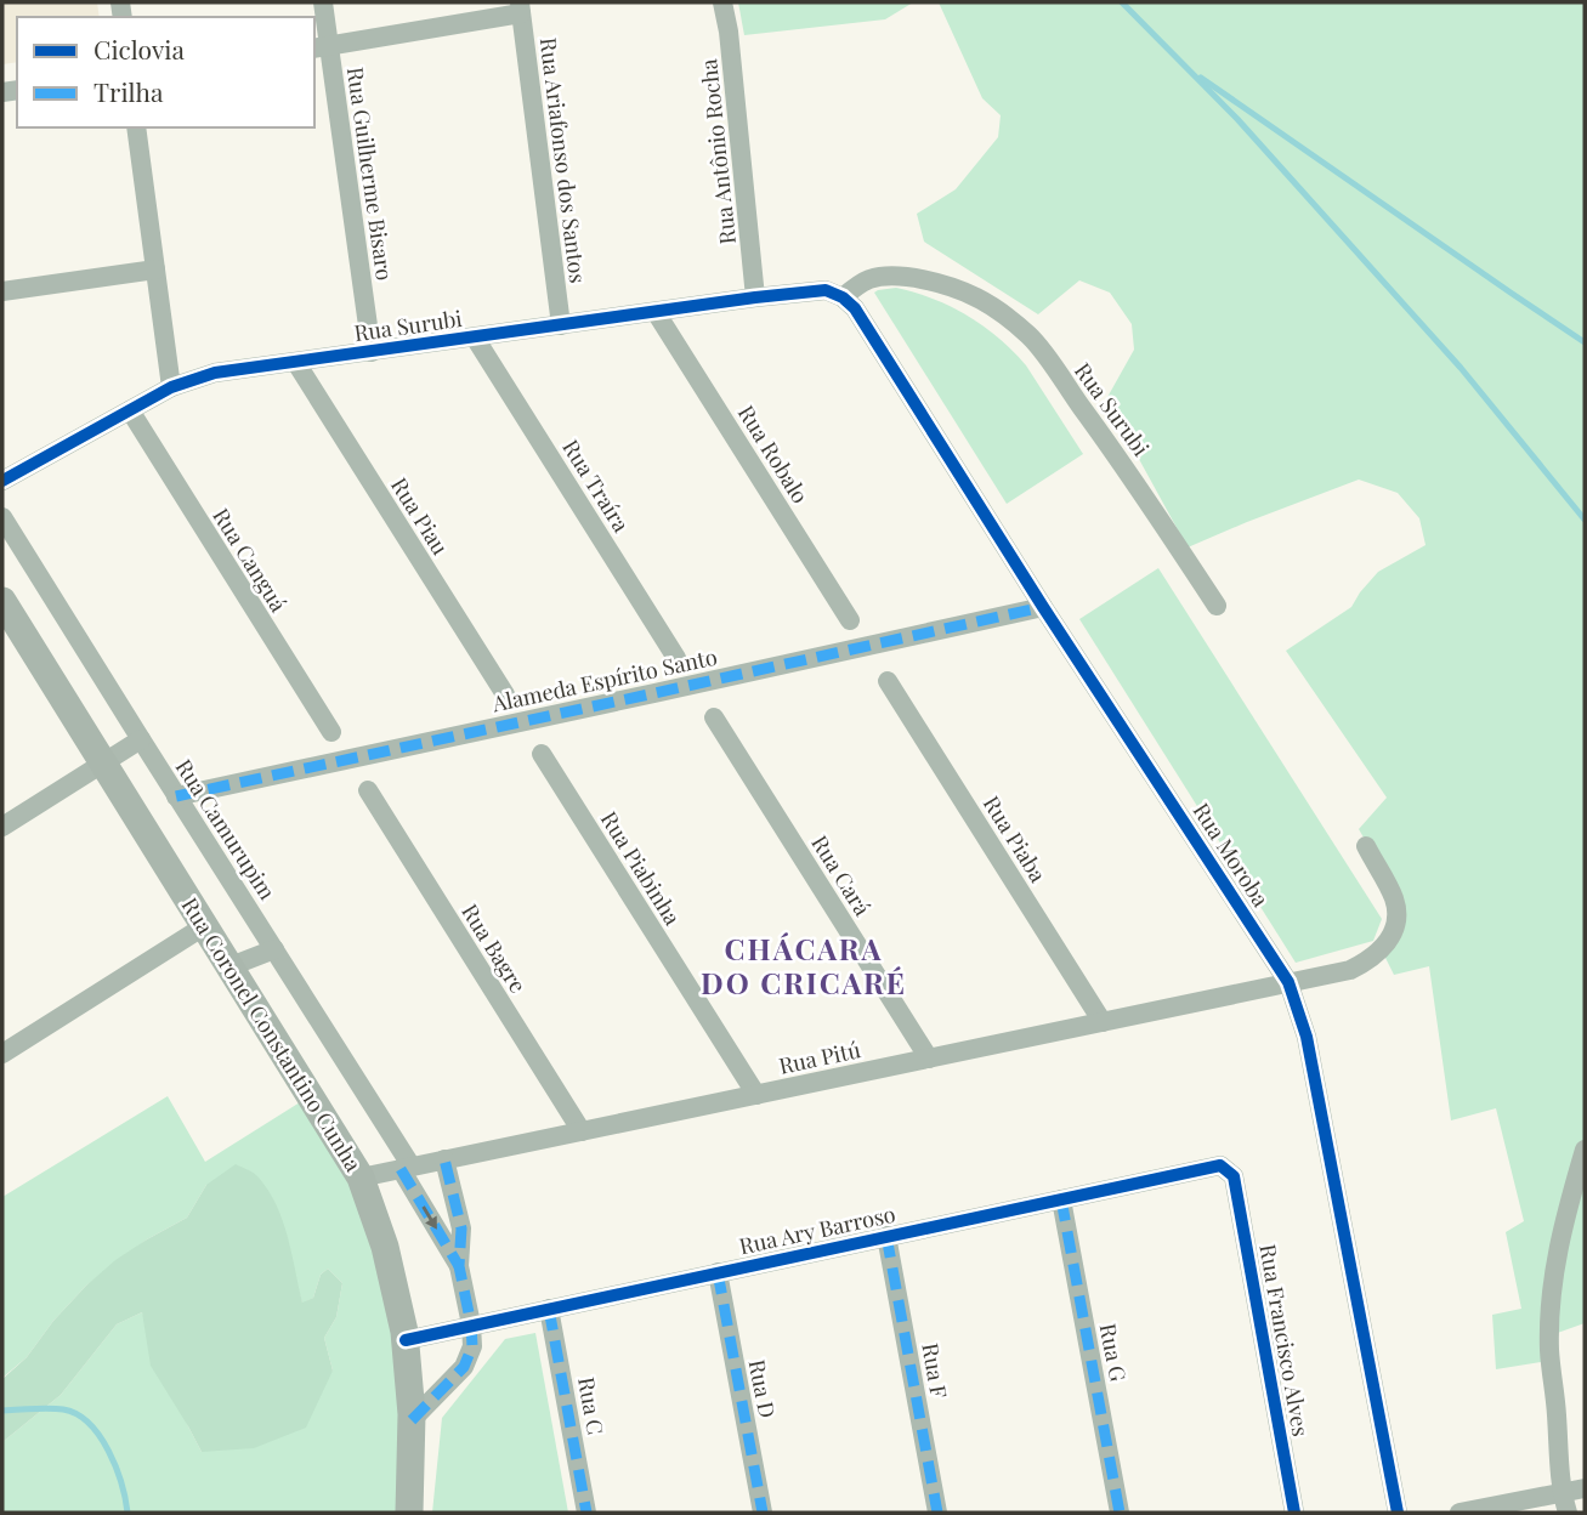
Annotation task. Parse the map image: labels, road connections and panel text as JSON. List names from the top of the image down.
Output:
{
  "streets": {
    "street": [
      "Rua Antônio Rocha",
      "Rua Ariafonso dos Santos",
      "Rua Guilherme Bisaro",
      "Rua Surubi",
      "Rua Robalo",
      "Rua Traíra",
      "Rua Piau",
      "Rua Canguá",
      "Alameda Espírito Santo",
      "Rua Camurupim",
      "Rua Piaba",
      "Rua Moroba",
      "Rua Piabinha",
      "Rua Cará",
      "Rua Bagre",
      "Rua Coronel Constantino Cunha",
      "Rua Pitú",
      "Rua Ary Barroso",
      "Rua Francisco Alves",
      "Rua G",
      "Rua F",
      "Rua D",
      "Rua C"
    ]
  },
  "crossings": [
    ["Rua Antônio Rocha", "Rua Surubi"],
    ["Rua Ariafonso dos Santos", "Rua Surubi"],
    ["Rua Guilherme Bisaro", "Rua Surubi"],
    ["Rua Surubi", "Rua Robalo"],
    ["Rua Surubi", "Rua Traíra"],
    ["Rua Surubi", "Rua Piau"],
    ["Rua Surubi", "Rua Canguá"],
    ["Rua Surubi", "Rua Moroba"],
    ["Alameda Espírito Santo", "Rua Camurupim"],
    ["Alameda Espírito Santo", "Rua Moroba"],
    ["Rua Camurupim", "Rua Pitú"],
    ["Rua Piaba", "Rua Pitú"],
    ["Rua Moroba", "Rua Pitú"],
    ["Rua Piabinha", "Rua Pitú"],
    ["Rua Cará", "Rua Pitú"],
    ["Rua Bagre", "Rua Pitú"],
    ["Rua Coronel Constantino Cunha", "Rua Pitú"],
    ["Rua Coronel Constantino Cunha", "Rua Ary Barroso"],
    ["Rua Ary Barroso", "Rua Francisco Alves"],
    ["Rua Ary Barroso", "Rua G"],
    ["Rua Ary Barroso", "Rua F"],
    ["Rua Ary Barroso", "Rua D"],
    ["Rua Ary Barroso", "Rua C"]
  ],
  "districts": ["CHÁCARA DO CRICARÉ"],
  "legend": ["Ciclovia", "Trilha"]
}
